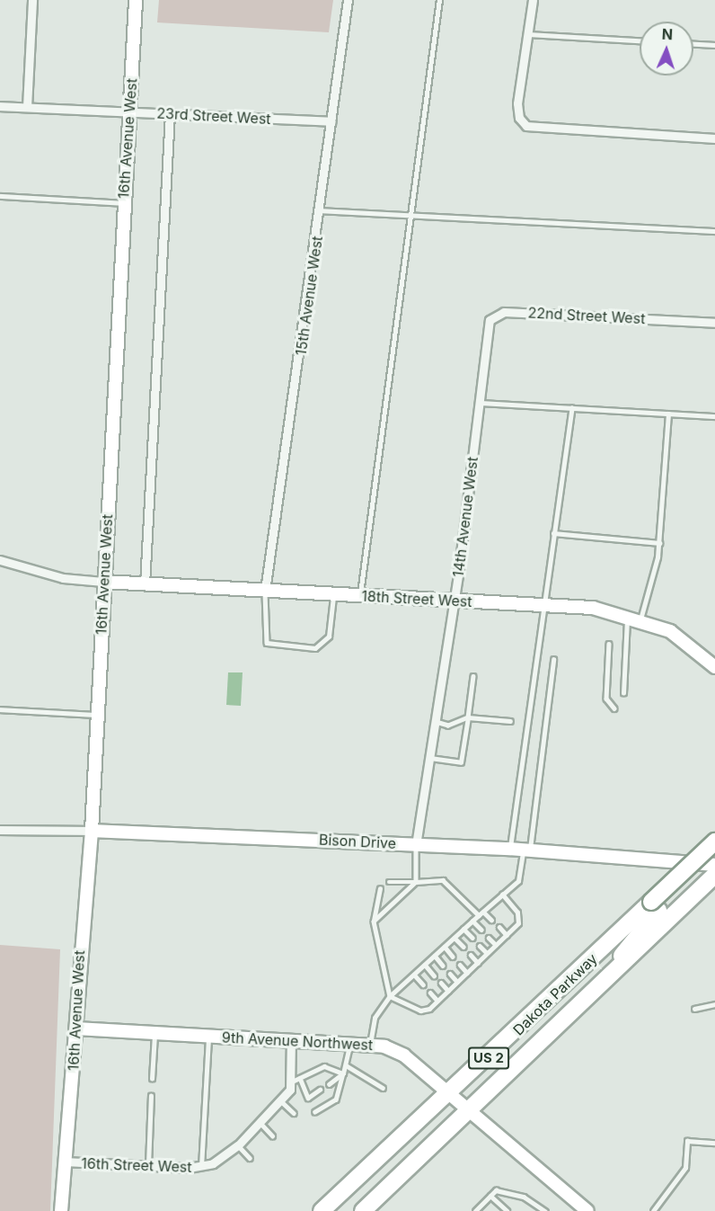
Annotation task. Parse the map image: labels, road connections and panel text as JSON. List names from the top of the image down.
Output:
{
  "streets": {
    "highway": ["Dakota Parkway", "US 2"],
    "street": [
      "23rd Street West",
      "16th Avenue West",
      "15th Avenue West",
      "22nd Street West",
      "14th Avenue West",
      "18th Street West",
      "Bison Drive",
      "9th Avenue Northwest",
      "16th Street West"
    ]
  },
  "crossings": [
    ["23rd Street West", "16th Avenue West"],
    ["23rd Street West", "15th Avenue West"],
    ["16th Avenue West", "18th Street West"],
    ["16th Avenue West", "Bison Drive"],
    ["16th Avenue West", "9th Avenue Northwest"],
    ["16th Avenue West", "16th Street West"],
    ["15th Avenue West", "18th Street West"],
    ["22nd Street West", "14th Avenue West"],
    ["14th Avenue West", "18th Street West"],
    ["14th Avenue West", "Bison Drive"],
    ["Bison Drive", "Dakota Parkway"],
    ["Dakota Parkway", "9th Avenue Northwest"],
    ["9th Avenue Northwest", "16th Street West"]
  ],
  "north": "top"
}
